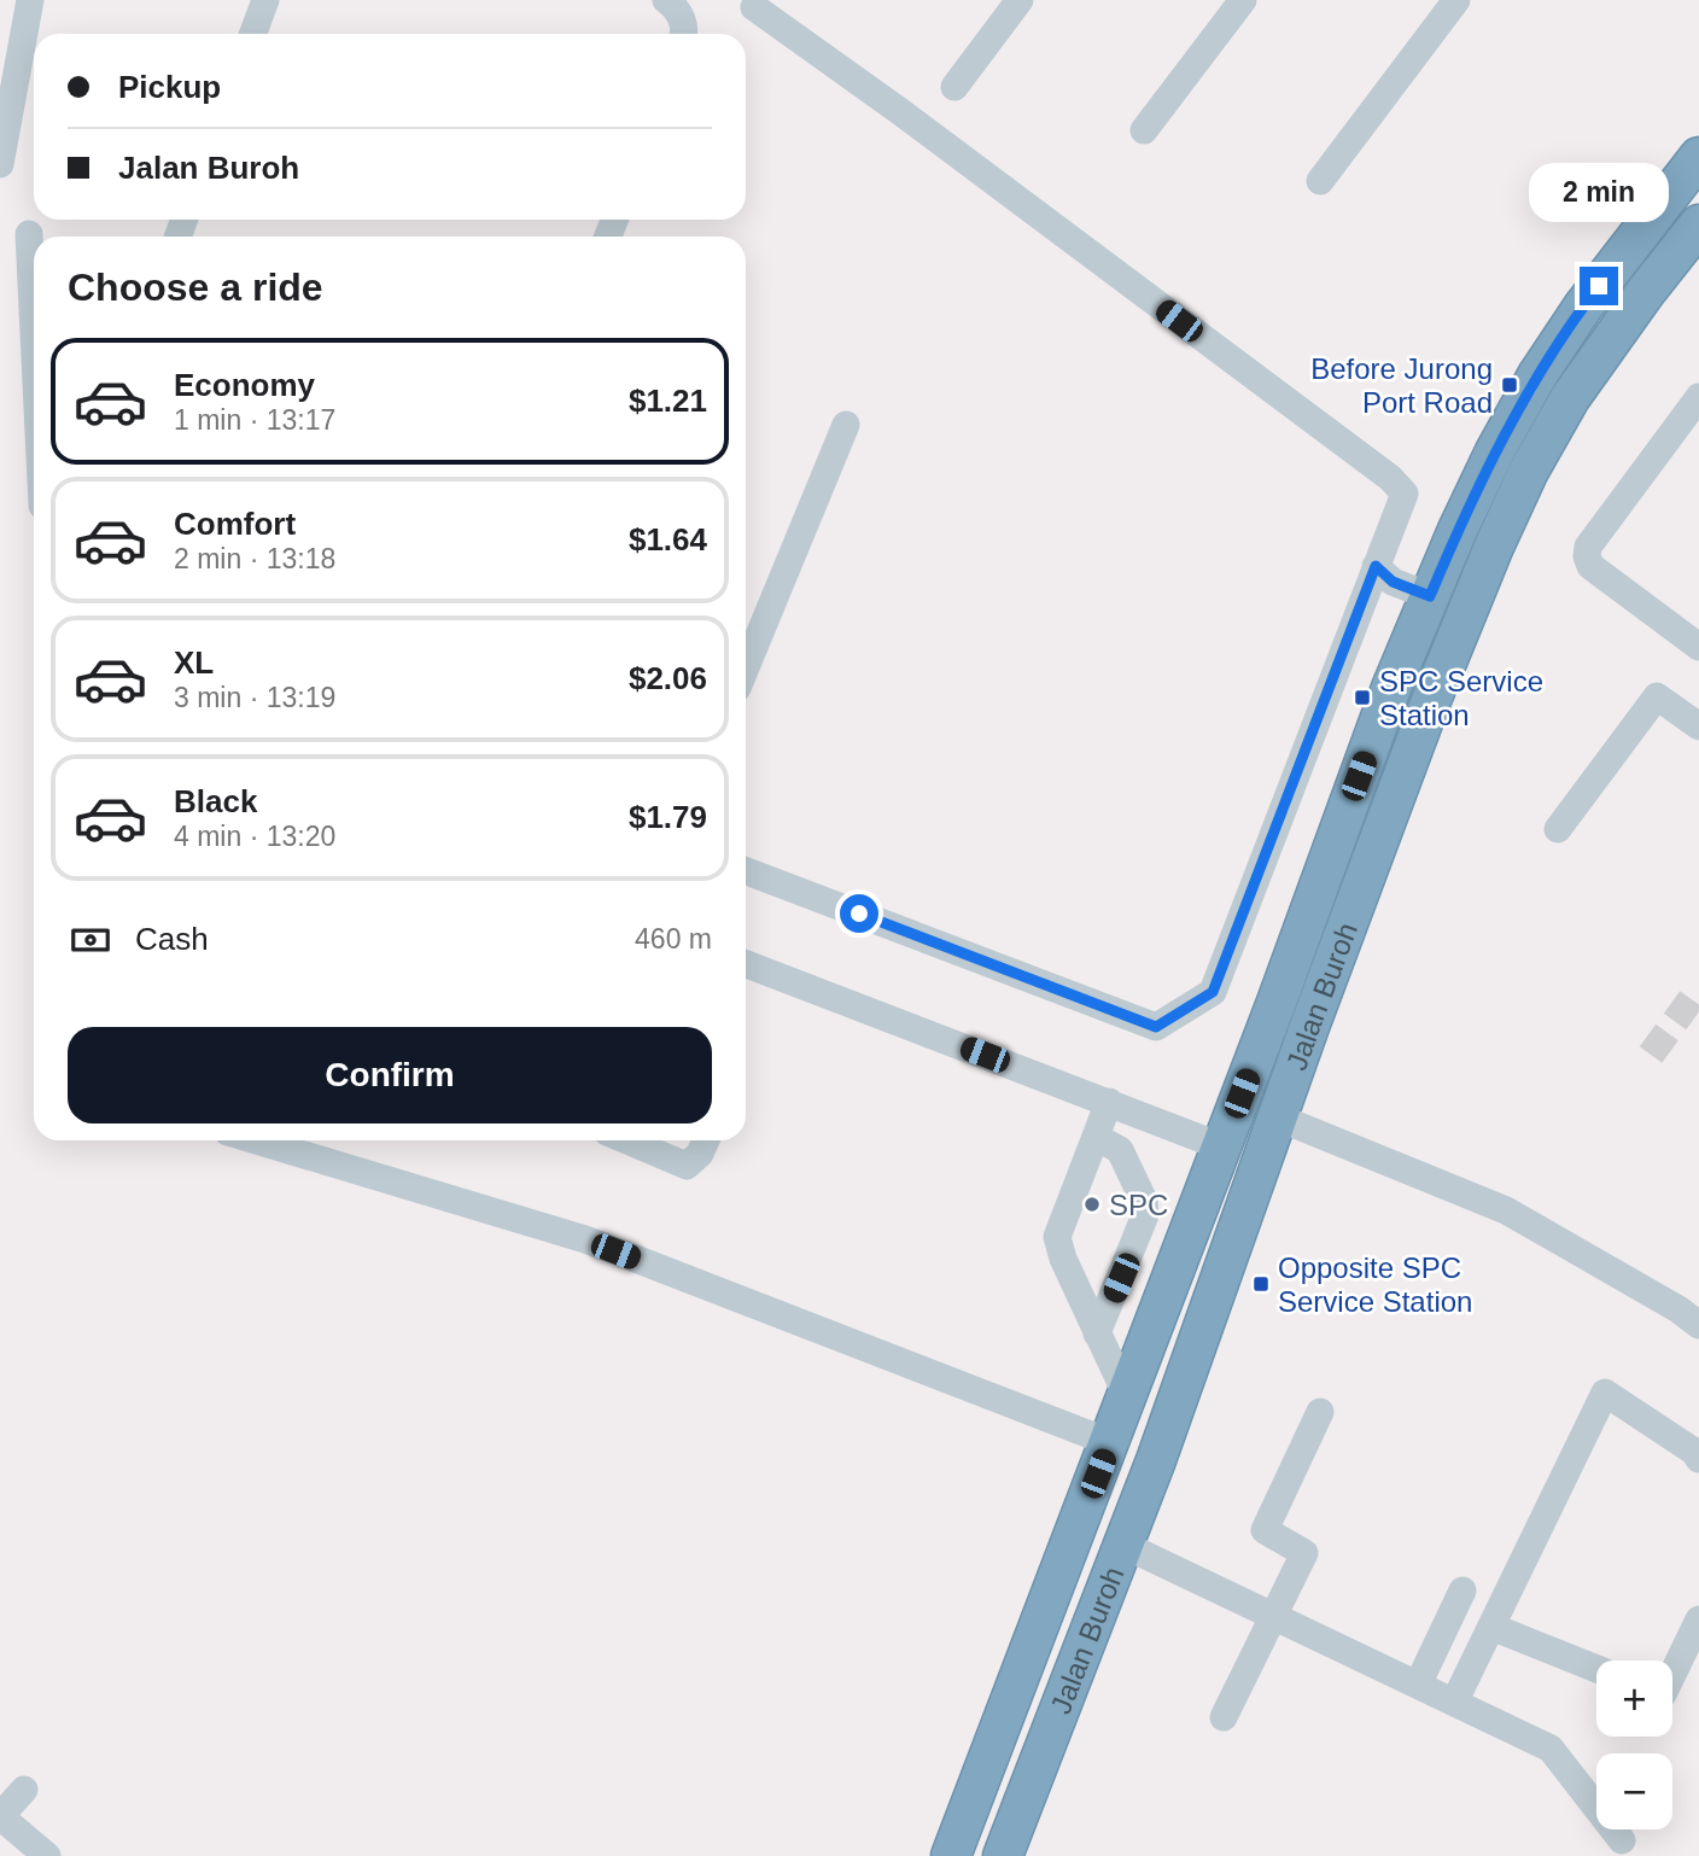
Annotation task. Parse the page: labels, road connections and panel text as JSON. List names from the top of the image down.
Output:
{
  "streets": {
    "highway": ["Jalan Buroh"]
  },
  "places": {
    "transit": ["Before Jurong Port Road", "SPC Service Station", "Opposite SPC Service Station"],
    "other": ["SPC"]
  },
  "page": {
    "banner": ["Pickup", "Jalan Buroh"],
    "bubble": "2 min",
    "heading": "Choose a ride",
    "list": [
      {
        "name": "Economy",
        "note": "1 min · 13:17",
        "value": "$1.21"
      },
      {
        "name": "Comfort",
        "note": "2 min · 13:18",
        "value": "$1.64"
      },
      {
        "name": "XL",
        "note": "3 min · 13:19",
        "value": "$2.06"
      },
      {
        "name": "Black",
        "note": "4 min · 13:20",
        "value": "$1.79"
      }
    ],
    "pay": ["Cash", "460 m"],
    "buttons": "Confirm",
    "map_buttons": ["+", "−"]
  }
}
